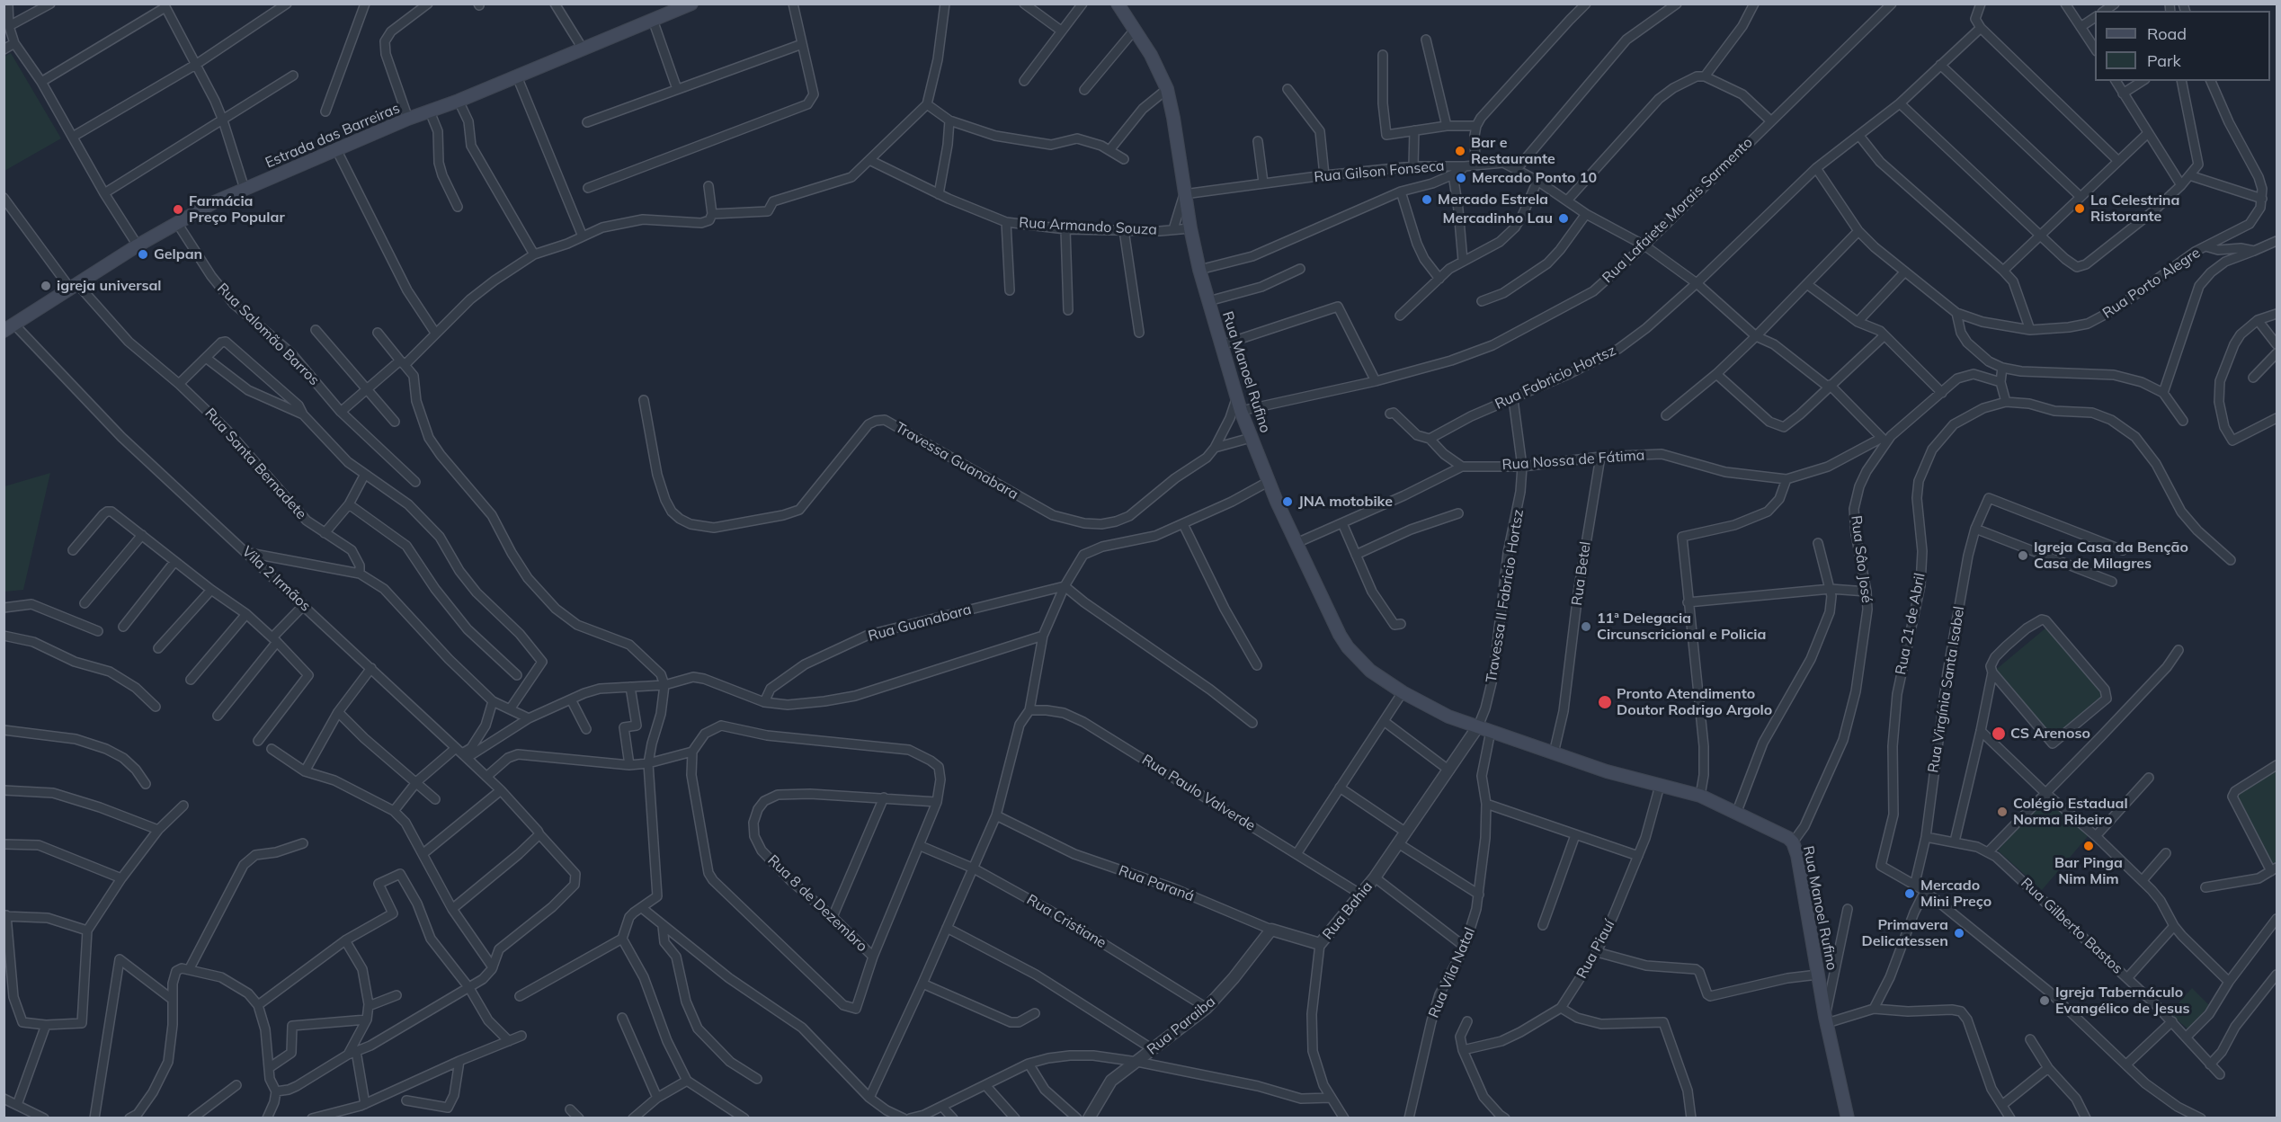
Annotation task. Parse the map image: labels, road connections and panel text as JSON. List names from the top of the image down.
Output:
{
  "streets": {
    "main road": ["Estrada das Barreiras", "Rua Manoel Rufino"],
    "street": [
      "Rua Gilson Fonseca",
      "Rua Lafaiete Morais Sarmento",
      "Rua Armando Souza",
      "Rua Porto Alegre",
      "Rua Salomão Barros",
      "Rua Fabricio Hortsz",
      "Rua Nossa de Fátima",
      "Travessa Guanabara",
      "Rua Santa Bernadete",
      "Rua Sâo José",
      "Rua Betel",
      "Vila 2 Irmãos",
      "Travessa II Fabricio Hortsz",
      "Rua Guanabara",
      "Rua 21 de Abril",
      "Rua Virgínia Santa Isabel",
      "Rua Paulo Valverde",
      "Rua Paraná",
      "Rua 8 de Dezembro",
      "Rua Bahia",
      "Rua Cristiane",
      "Rua Gilberto Bastos",
      "Rua Piauí",
      "Rua Vila Natal",
      "Rua Paraiba"
    ]
  },
  "crossings": [
    ["Estrada das Barreiras", "Rua Salomão Barros"],
    ["Estrada das Barreiras", "Rua Santa Bernadete"],
    ["Estrada das Barreiras", "Vila 2 Irmãos"],
    ["Rua Gilson Fonseca", "Rua Lafaiete Morais Sarmento"],
    ["Rua Gilson Fonseca", "Rua Manoel Rufino"],
    ["Rua Gilson Fonseca", "Rua Fabricio Hortsz"],
    ["Rua Gilson Fonseca", "Rua Nossa de Fátima"],
    ["Rua Gilson Fonseca", "Rua Sâo José"],
    ["Rua Lafaiete Morais Sarmento", "Rua Manoel Rufino"],
    ["Rua Lafaiete Morais Sarmento", "Travessa Guanabara"],
    ["Rua Armando Souza", "Rua Manoel Rufino"],
    ["Rua Porto Alegre", "Rua Fabricio Hortsz"],
    ["Rua Manoel Rufino", "Rua Nossa de Fátima"],
    ["Rua Manoel Rufino", "Travessa Guanabara"],
    ["Rua Manoel Rufino", "Rua Sâo José"],
    ["Rua Manoel Rufino", "Rua Betel"],
    ["Rua Manoel Rufino", "Travessa II Fabricio Hortsz"],
    ["Rua Manoel Rufino", "Rua Bahia"],
    ["Rua Manoel Rufino", "Rua Piauí"],
    ["Rua Manoel Rufino", "Rua Vila Natal"],
    ["Rua Fabricio Hortsz", "Travessa II Fabricio Hortsz"],
    ["Rua Nossa de Fátima", "Rua Sâo José"],
    ["Rua Nossa de Fátima", "Rua Betel"],
    ["Rua Nossa de Fátima", "Travessa II Fabricio Hortsz"],
    ["Travessa II Fabricio Hortsz", "Rua Bahia"],
    ["Rua 21 de Abril", "Rua Virgínia Santa Isabel"],
    ["Rua Virgínia Santa Isabel", "Rua Gilberto Bastos"],
    ["Rua Paulo Valverde", "Rua Bahia"],
    ["Rua Paraná", "Rua Bahia"],
    ["Rua Paraná", "Rua Paraiba"],
    ["Rua Cristiane", "Rua Paraiba"]
  ],
  "places": [
    "Bar e Restaurante",
    "Mercado Ponto 10",
    "Mercado Estrela",
    "La Celestrina Ristorante",
    "Farmácia Preço Popular",
    "Mercadinho Lau",
    "Gelpan",
    "igreja universal",
    "JNA motobike",
    "Igreja Casa da Benção Casa de Milagres",
    "11ª Delegacia Circunscricional e Policia",
    "Pronto Atendimento Doutor Rodrigo Argolo",
    "CS Arenoso",
    "Colégio Estadual Norma Ribeiro",
    "Bar Pinga Nim Mim",
    "Mercado Mini Preço",
    "Primavera Delicatessen",
    "Igreja Tabernáculo Evangélico de Jesus"
  ],
  "legend": ["Road", "Park"]
}
